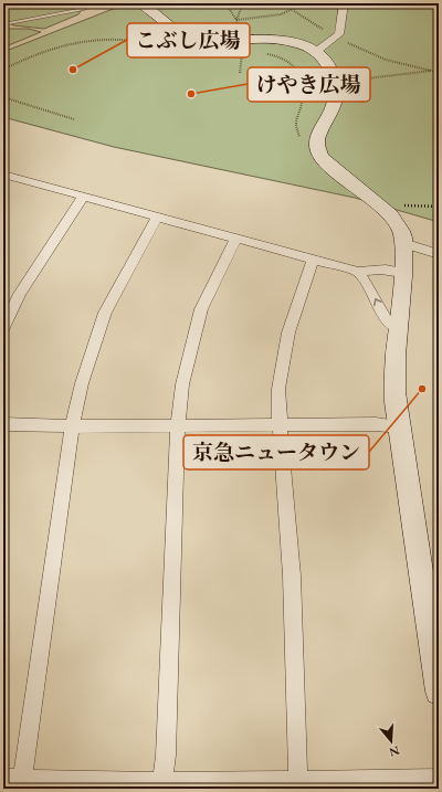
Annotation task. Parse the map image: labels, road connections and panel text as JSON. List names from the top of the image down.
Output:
{
  "places": ["こぶし広場", "けやき広場", "京急ニュータウン"],
  "north": "bottom"
}
